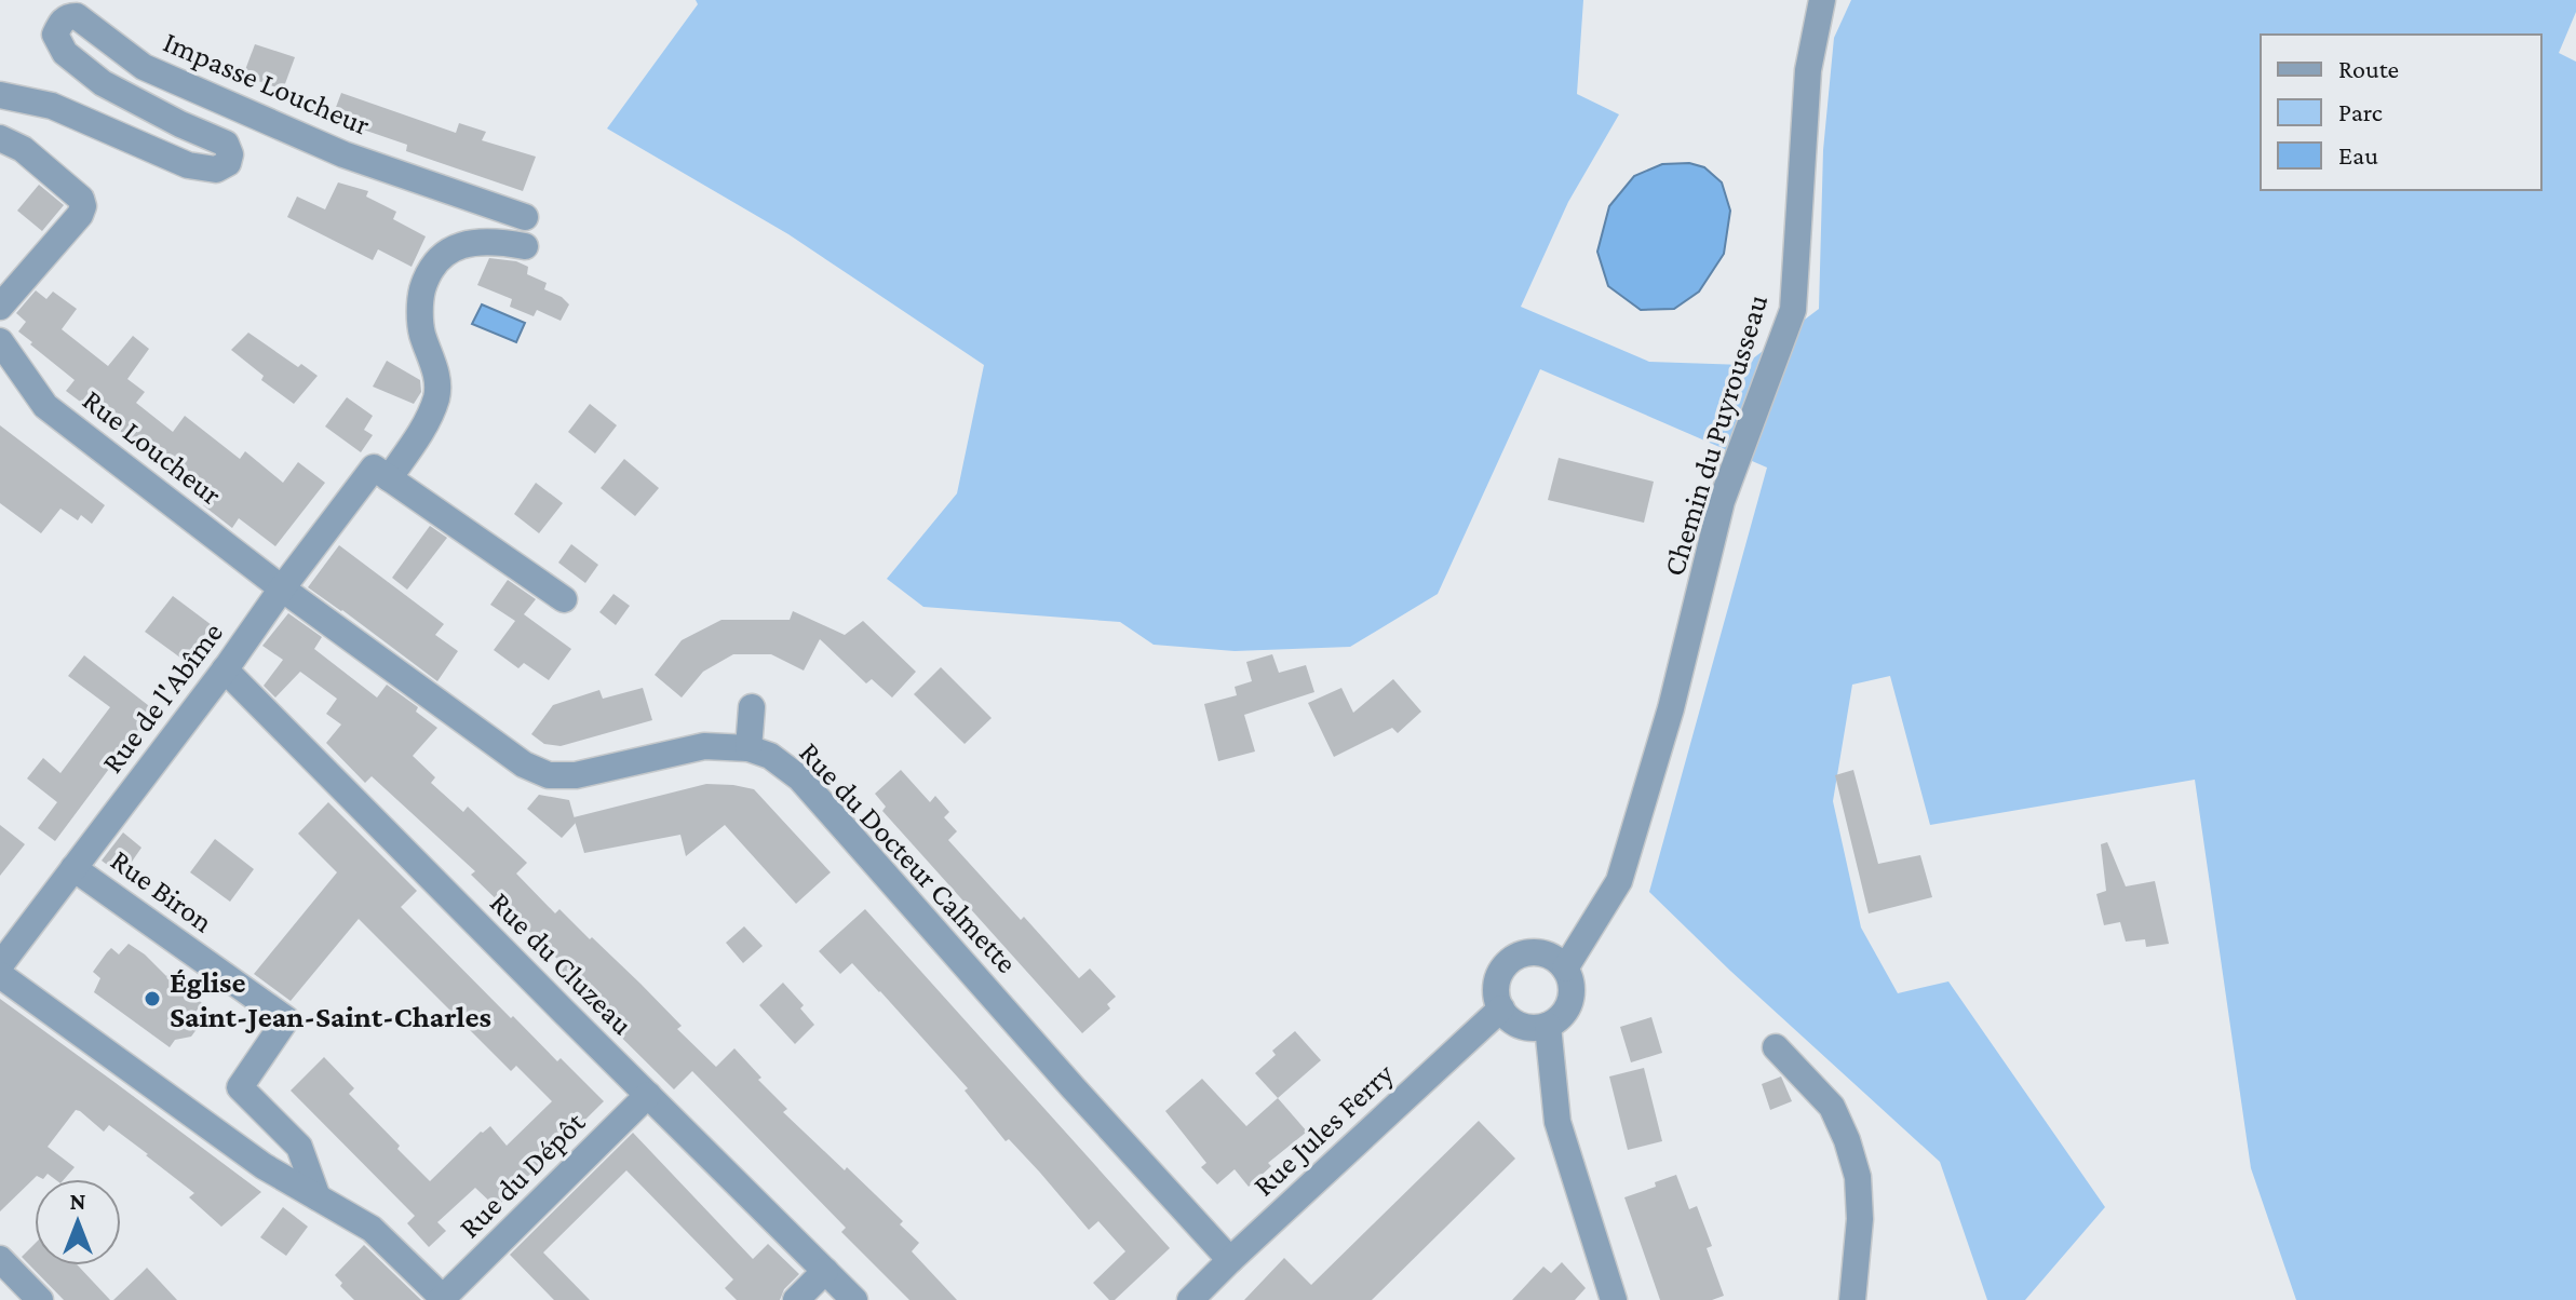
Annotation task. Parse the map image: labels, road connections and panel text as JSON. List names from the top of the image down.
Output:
{
  "streets": {
    "street": [
      "Impasse Loucheur",
      "Chemin du Puyrousseau",
      "Rue Loucheur",
      "Rue de l'Abîme",
      "Rue du Docteur Calmette",
      "Rue Biron",
      "Rue du Cluzeau",
      "Rue Jules Ferry",
      "Rue du Dépôt"
    ]
  },
  "crossings": [
    ["Chemin du Puyrousseau", "Rue Jules Ferry"],
    ["Rue Loucheur", "Rue de l'Abîme"],
    ["Rue Loucheur", "Rue du Docteur Calmette"],
    ["Rue de l'Abîme", "Rue du Docteur Calmette"],
    ["Rue de l'Abîme", "Rue Biron"],
    ["Rue de l'Abîme", "Rue du Cluzeau"],
    ["Rue du Docteur Calmette", "Rue Jules Ferry"],
    ["Rue du Cluzeau", "Rue du Dépôt"]
  ],
  "places": ["Église Saint-Jean-Saint-Charles"],
  "legend": ["Route", "Parc", "Eau"],
  "north": "top"
}
